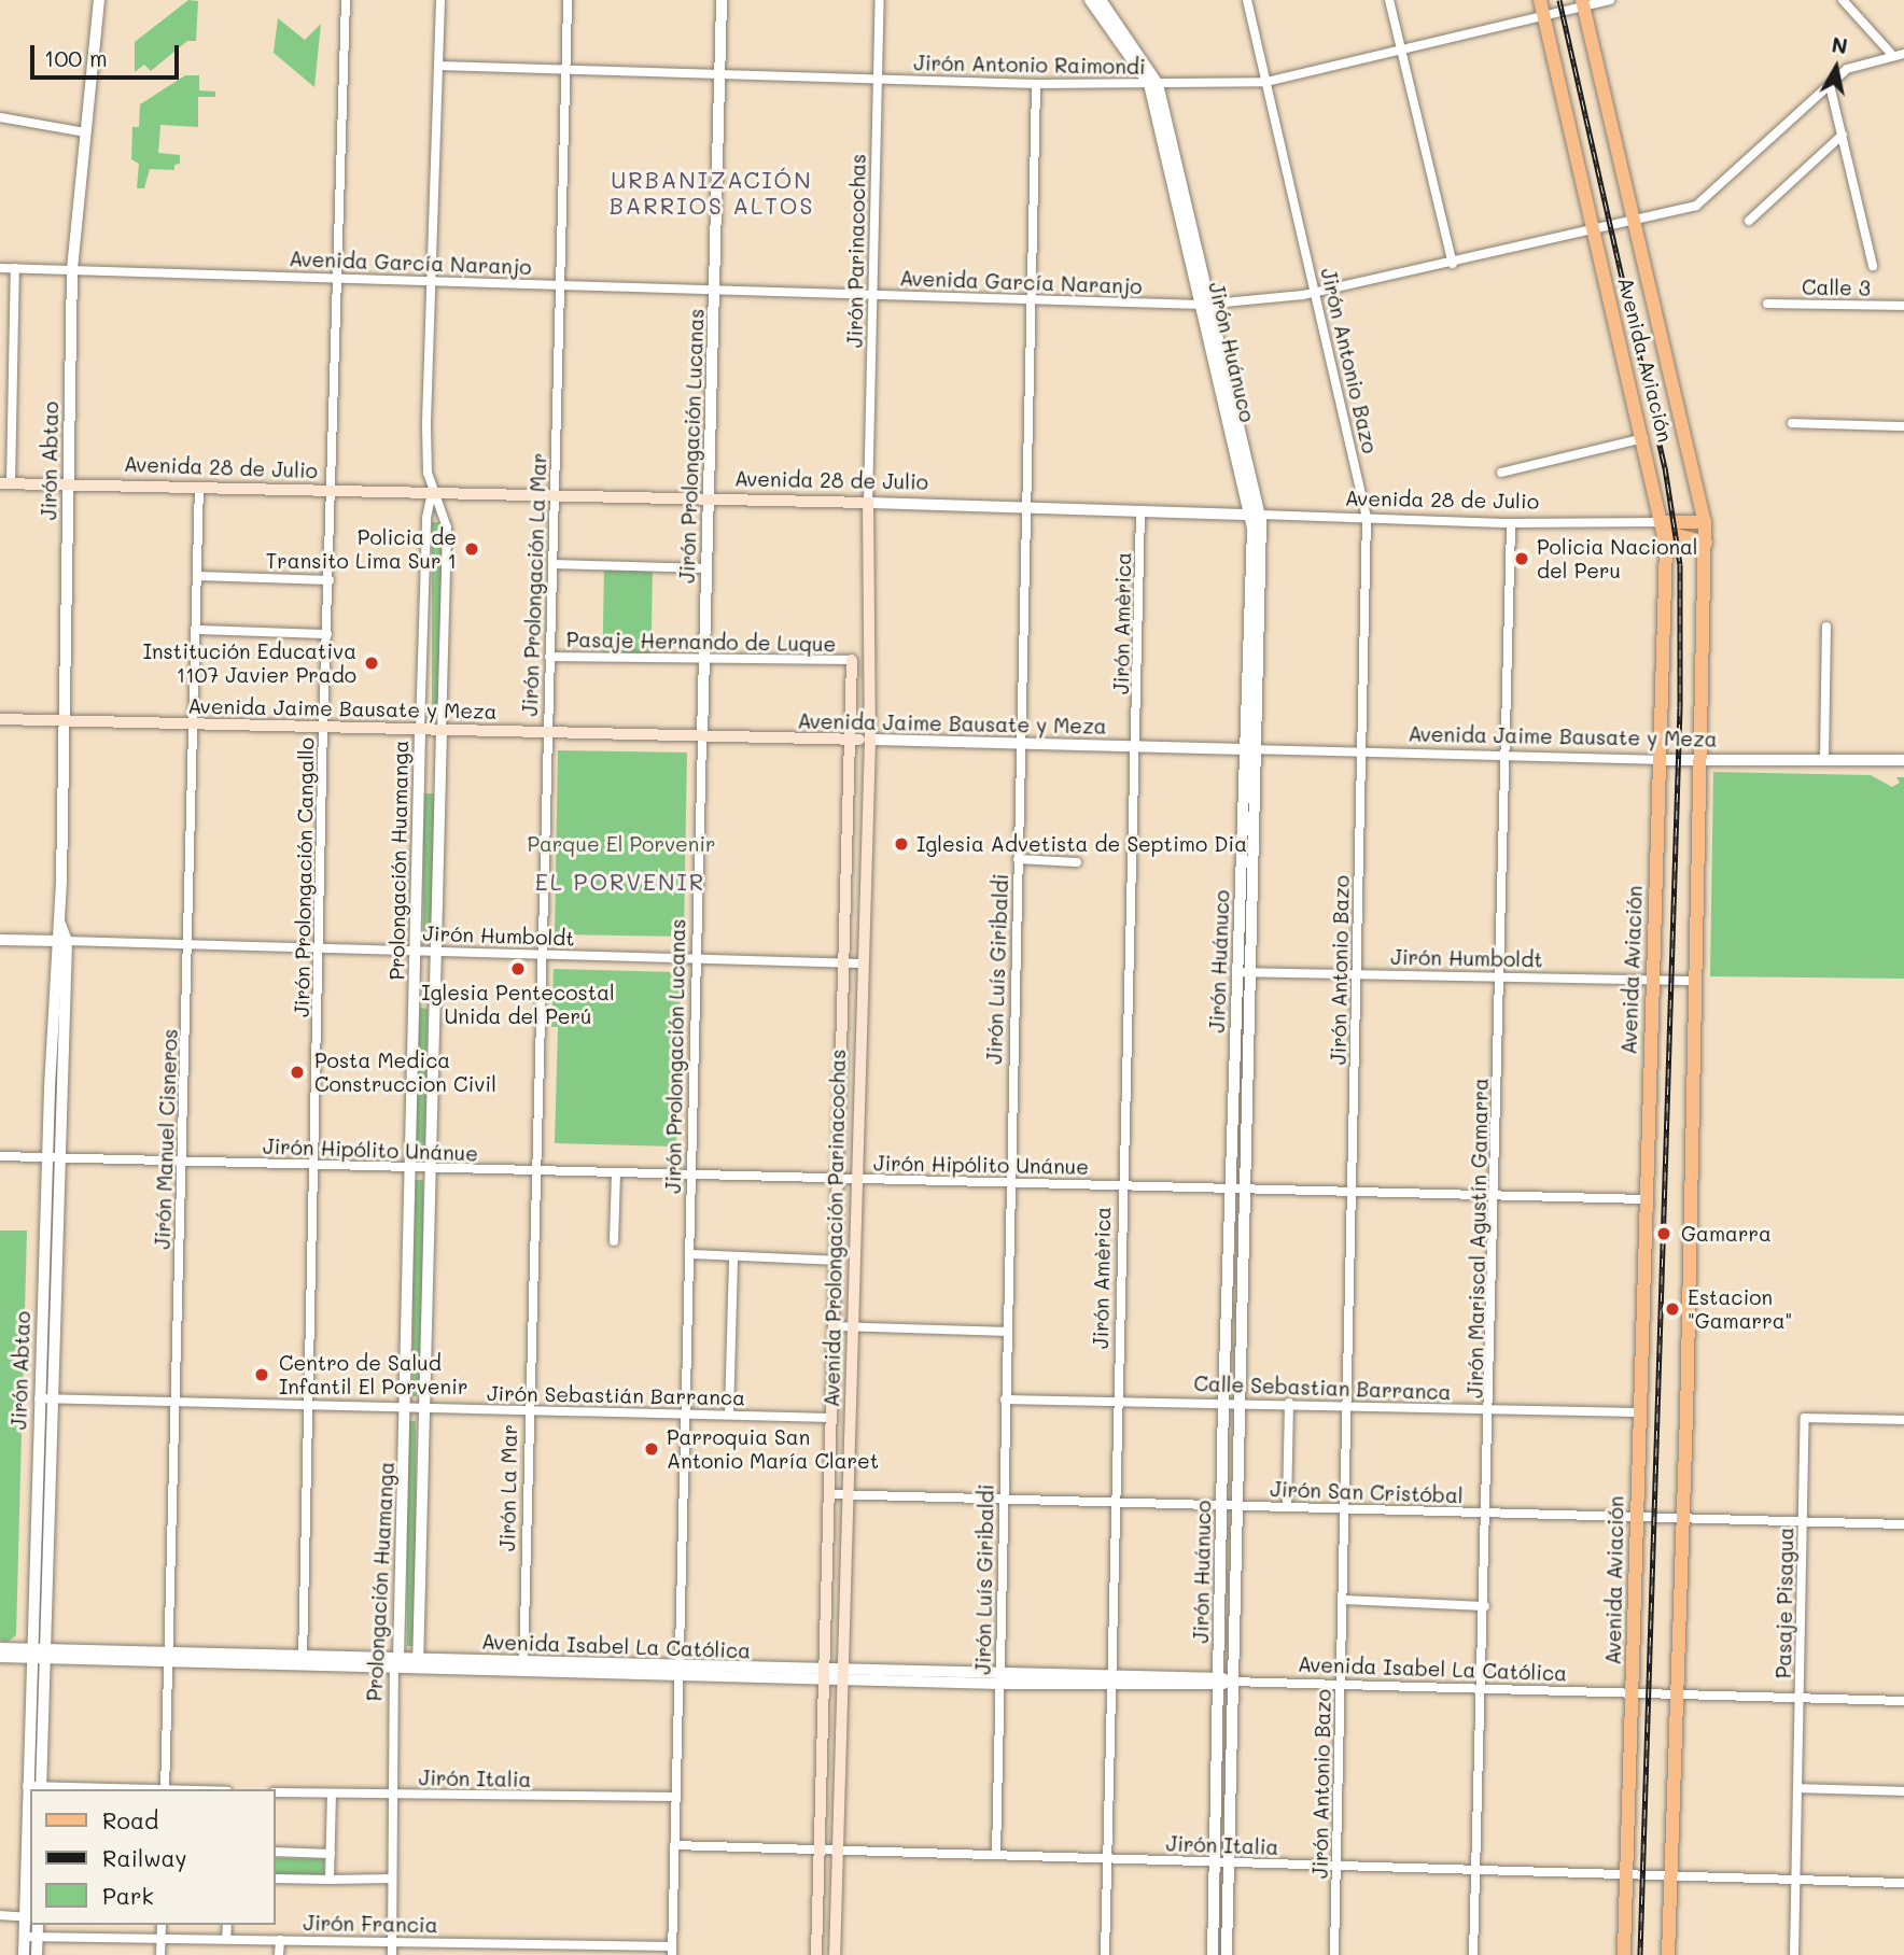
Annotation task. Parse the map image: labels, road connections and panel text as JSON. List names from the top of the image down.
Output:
{
  "streets": {
    "main road": [
      "Avenida Aviación",
      "Avenida 28 de Julio",
      "Avenida Jaime Bausate y Meza",
      "Avenida Prolongación Parinacochas"
    ],
    "street": [
      "Jirón Antonio Raimondi",
      "Jirón Parinacochas",
      "Avenida García Naranjo",
      "Calle 3",
      "Jirón Huánuco",
      "Jirón Antonio Bazo",
      "Jirón Prolongación Lucanas",
      "Jirón Abtao",
      "Jirón Prolongación La Mar",
      "Jirón Amèrica",
      "Pasaje Hernando de Luque",
      "Prolongación Huamanga",
      "Jirón Prolongación Cangallo",
      "Jirón Humboldt",
      "Jirón Luís Giribaldi",
      "Jirón Manuel Cisneros",
      "Jirón Hipólito Unánue",
      "Jirón Mariscal Agustín Gamarra",
      "Calle Sebastian Barranca",
      "Jirón Sebastián Barranca",
      "Jirón La Mar",
      "Jirón San Cristóbal",
      "Pasaje Pisagua",
      "Avenida Isabel La Católica",
      "Jirón Italia",
      "Jirón Francia"
    ]
  },
  "crossings": [
    ["Jirón Antonio Raimondi", "Jirón Parinacochas"],
    ["Jirón Antonio Raimondi", "Jirón Huánuco"],
    ["Jirón Antonio Raimondi", "Avenida Aviación"],
    ["Jirón Antonio Raimondi", "Jirón Antonio Bazo"],
    ["Jirón Antonio Raimondi", "Jirón Prolongación Lucanas"],
    ["Jirón Antonio Raimondi", "Jirón Prolongación La Mar"],
    ["Jirón Antonio Raimondi", "Jirón Luís Giribaldi"],
    ["Jirón Parinacochas", "Avenida García Naranjo"],
    ["Jirón Parinacochas", "Avenida 28 de Julio"],
    ["Jirón Parinacochas", "Avenida Prolongación Parinacochas"],
    ["Avenida García Naranjo", "Jirón Huánuco"],
    ["Avenida García Naranjo", "Avenida Aviación"],
    ["Avenida García Naranjo", "Jirón Antonio Bazo"],
    ["Avenida García Naranjo", "Jirón Prolongación Lucanas"],
    ["Avenida García Naranjo", "Jirón Abtao"],
    ["Avenida García Naranjo", "Jirón Prolongación La Mar"],
    ["Avenida García Naranjo", "Jirón Prolongación Cangallo"],
    ["Avenida García Naranjo", "Jirón Luís Giribaldi"],
    ["Jirón Huánuco", "Avenida 28 de Julio"],
    ["Jirón Huánuco", "Avenida Jaime Bausate y Meza"],
    ["Jirón Huánuco", "Jirón Humboldt"],
    ["Jirón Huánuco", "Jirón Hipólito Unánue"],
    ["Jirón Huánuco", "Calle Sebastian Barranca"],
    ["Jirón Huánuco", "Jirón San Cristóbal"],
    ["Jirón Huánuco", "Avenida Isabel La Católica"],
    ["Jirón Huánuco", "Jirón Italia"],
    ["Avenida Aviación", "Avenida 28 de Julio"],
    ["Avenida Aviación", "Avenida Jaime Bausate y Meza"],
    ["Avenida Aviación", "Jirón Humboldt"],
    ["Avenida Aviación", "Jirón Hipólito Unánue"],
    ["Avenida Aviación", "Calle Sebastian Barranca"],
    ["Avenida Aviación", "Jirón San Cristóbal"],
    ["Avenida Aviación", "Avenida Isabel La Católica"],
    ["Avenida Aviación", "Jirón Italia"],
    ["Jirón Antonio Bazo", "Avenida 28 de Julio"],
    ["Jirón Antonio Bazo", "Avenida Jaime Bausate y Meza"],
    ["Jirón Antonio Bazo", "Jirón Humboldt"],
    ["Jirón Antonio Bazo", "Jirón Hipólito Unánue"],
    ["Jirón Antonio Bazo", "Calle Sebastian Barranca"],
    ["Jirón Antonio Bazo", "Jirón San Cristóbal"],
    ["Jirón Antonio Bazo", "Avenida Isabel La Católica"],
    ["Jirón Antonio Bazo", "Jirón Italia"],
    ["Jirón Prolongación Lucanas", "Avenida 28 de Julio"],
    ["Jirón Prolongación Lucanas", "Pasaje Hernando de Luque"],
    ["Jirón Prolongación Lucanas", "Avenida Jaime Bausate y Meza"],
    ["Jirón Prolongación Lucanas", "Jirón Humboldt"],
    ["Jirón Prolongación Lucanas", "Jirón Hipólito Unánue"],
    ["Jirón Prolongación Lucanas", "Jirón Sebastián Barranca"],
    ["Jirón Prolongación Lucanas", "Avenida Isabel La Católica"],
    ["Jirón Prolongación Lucanas", "Jirón Italia"],
    ["Jirón Prolongación Lucanas", "Jirón Francia"],
    ["Jirón Abtao", "Avenida 28 de Julio"],
    ["Jirón Abtao", "Avenida Jaime Bausate y Meza"],
    ["Jirón Abtao", "Jirón Humboldt"],
    ["Jirón Abtao", "Jirón Hipólito Unánue"],
    ["Jirón Abtao", "Jirón Sebastián Barranca"],
    ["Jirón Abtao", "Avenida Isabel La Católica"],
    ["Jirón Abtao", "Jirón Francia"],
    ["Avenida 28 de Julio", "Jirón Prolongación La Mar"],
    ["Avenida 28 de Julio", "Jirón Amèrica"],
    ["Avenida 28 de Julio", "Prolongación Huamanga"],
    ["Avenida 28 de Julio", "Jirón Prolongación Cangallo"],
    ["Avenida 28 de Julio", "Jirón Luís Giribaldi"],
    ["Avenida 28 de Julio", "Jirón Manuel Cisneros"],
    ["Avenida 28 de Julio", "Avenida Prolongación Parinacochas"],
    ["Avenida 28 de Julio", "Jirón Mariscal Agustín Gamarra"],
    ["Jirón Prolongación La Mar", "Pasaje Hernando de Luque"],
    ["Jirón Prolongación La Mar", "Avenida Jaime Bausate y Meza"],
    ["Jirón Prolongación La Mar", "Jirón Humboldt"],
    ["Jirón Prolongación La Mar", "Jirón Hipólito Unánue"],
    ["Jirón Prolongación La Mar", "Jirón La Mar"],
    ["Jirón Amèrica", "Avenida Jaime Bausate y Meza"],
    ["Jirón Amèrica", "Jirón Hipólito Unánue"],
    ["Jirón Amèrica", "Calle Sebastian Barranca"],
    ["Jirón Amèrica", "Jirón San Cristóbal"],
    ["Jirón Amèrica", "Avenida Isabel La Católica"],
    ["Jirón Amèrica", "Jirón Italia"],
    ["Pasaje Hernando de Luque", "Avenida Prolongación Parinacochas"],
    ["Avenida Jaime Bausate y Meza", "Prolongación Huamanga"],
    ["Avenida Jaime Bausate y Meza", "Jirón Prolongación Cangallo"],
    ["Avenida Jaime Bausate y Meza", "Jirón Luís Giribaldi"],
    ["Avenida Jaime Bausate y Meza", "Jirón Manuel Cisneros"],
    ["Avenida Jaime Bausate y Meza", "Avenida Prolongación Parinacochas"],
    ["Avenida Jaime Bausate y Meza", "Jirón Mariscal Agustín Gamarra"],
    ["Prolongación Huamanga", "Jirón Humboldt"],
    ["Prolongación Huamanga", "Jirón Hipólito Unánue"],
    ["Prolongación Huamanga", "Jirón Sebastián Barranca"],
    ["Prolongación Huamanga", "Avenida Isabel La Católica"],
    ["Prolongación Huamanga", "Jirón Italia"],
    ["Prolongación Huamanga", "Jirón Francia"],
    ["Jirón Prolongación Cangallo", "Jirón Humboldt"],
    ["Jirón Prolongación Cangallo", "Jirón Hipólito Unánue"],
    ["Jirón Prolongación Cangallo", "Jirón Sebastián Barranca"],
    ["Jirón Prolongación Cangallo", "Avenida Isabel La Católica"],
    ["Jirón Humboldt", "Jirón Manuel Cisneros"],
    ["Jirón Humboldt", "Avenida Prolongación Parinacochas"],
    ["Jirón Humboldt", "Jirón Mariscal Agustín Gamarra"],
    ["Jirón Luís Giribaldi", "Jirón Hipólito Unánue"],
    ["Jirón Luís Giribaldi", "Calle Sebastian Barranca"],
    ["Jirón Luís Giribaldi", "Jirón San Cristóbal"],
    ["Jirón Luís Giribaldi", "Avenida Isabel La Católica"],
    ["Jirón Luís Giribaldi", "Jirón Italia"],
    ["Jirón Manuel Cisneros", "Jirón Hipólito Unánue"],
    ["Jirón Manuel Cisneros", "Jirón Sebastián Barranca"],
    ["Jirón Manuel Cisneros", "Avenida Isabel La Católica"],
    ["Jirón Hipólito Unánue", "Avenida Prolongación Parinacochas"],
    ["Jirón Hipólito Unánue", "Jirón Mariscal Agustín Gamarra"],
    ["Jirón Hipólito Unánue", "Jirón La Mar"],
    ["Avenida Prolongación Parinacochas", "Jirón Sebastián Barranca"],
    ["Avenida Prolongación Parinacochas", "Jirón San Cristóbal"],
    ["Avenida Prolongación Parinacochas", "Avenida Isabel La Católica"],
    ["Avenida Prolongación Parinacochas", "Jirón Italia"],
    ["Jirón Mariscal Agustín Gamarra", "Calle Sebastian Barranca"],
    ["Jirón Mariscal Agustín Gamarra", "Jirón San Cristóbal"],
    ["Jirón Mariscal Agustín Gamarra", "Avenida Isabel La Católica"],
    ["Jirón Mariscal Agustín Gamarra", "Jirón Italia"],
    ["Jirón Sebastián Barranca", "Jirón La Mar"],
    ["Jirón La Mar", "Avenida Isabel La Católica"],
    ["Jirón San Cristóbal", "Pasaje Pisagua"],
    ["Pasaje Pisagua", "Avenida Isabel La Católica"],
    ["Pasaje Pisagua", "Jirón Italia"]
  ],
  "districts": ["URBANIZACIÓN BARRIOS ALTOS", "EL PORVENIR"],
  "parks": ["Parque El Porvenir"],
  "places": [
    "Policia de Transito Lima Sur 1",
    "Policia Nacional del Peru",
    "Institución Educativa 1107 Javier Prado",
    "Iglesia Advetista de Septimo Dia",
    "Iglesia Pentecostal Unida del Perú",
    "Posta Medica Construccion Civil",
    "Gamarra",
    "Estacion \"Gamarra\"",
    "Centro de Salud Infantil El Porvenir",
    "Parroquia San Antonio María Claret"
  ],
  "legend": ["Road", "Railway", "Park"],
  "scale_bar": "100 m",
  "north": "top"
}
